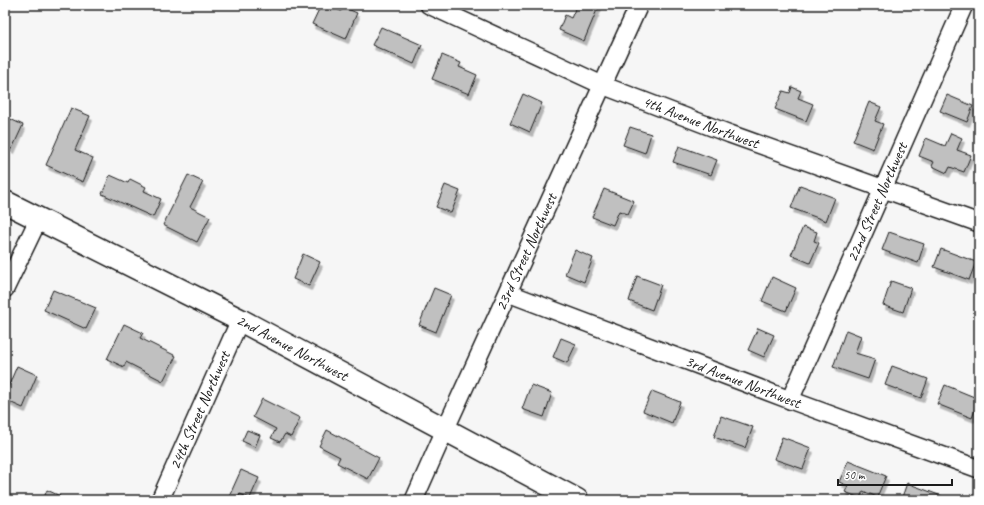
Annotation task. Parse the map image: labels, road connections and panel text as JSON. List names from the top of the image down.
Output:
{
  "streets": {
    "main road": ["2nd Avenue Northwest"],
    "street": [
      "4th Avenue Northwest",
      "22nd Street Northwest",
      "23rd Street Northwest",
      "3rd Avenue Northwest",
      "24th Street Northwest"
    ]
  },
  "crossings": [
    ["4th Avenue Northwest", "22nd Street Northwest"],
    ["4th Avenue Northwest", "23rd Street Northwest"],
    ["22nd Street Northwest", "3rd Avenue Northwest"],
    ["23rd Street Northwest", "2nd Avenue Northwest"],
    ["23rd Street Northwest", "3rd Avenue Northwest"],
    ["2nd Avenue Northwest", "24th Street Northwest"]
  ],
  "scale_bar": "50 m"
}
